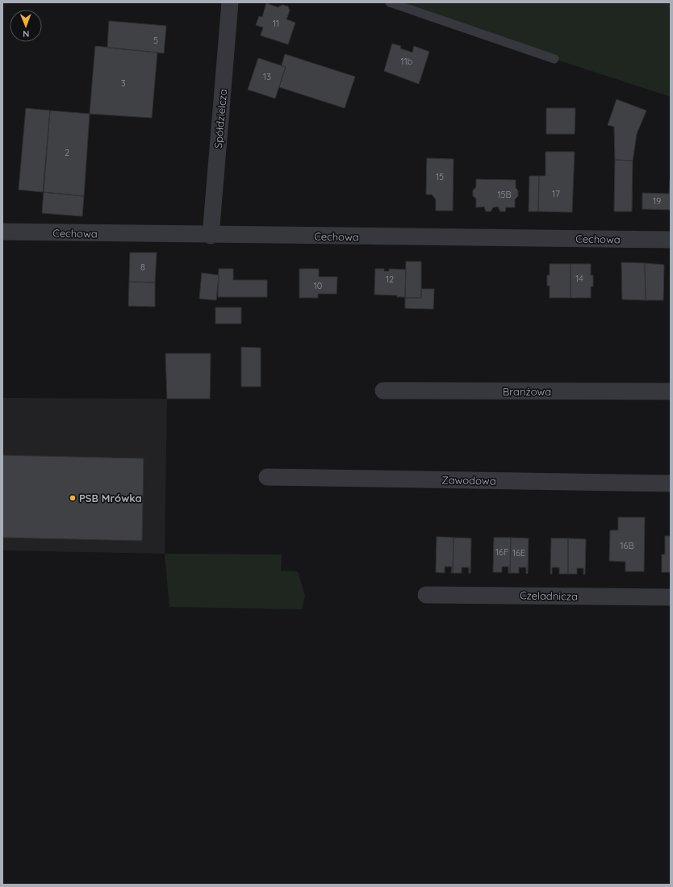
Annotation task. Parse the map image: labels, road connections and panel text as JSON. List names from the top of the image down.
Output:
{
  "streets": {
    "street": [
      "Spółdzielcza",
      "Cechowa",
      "Branżowa",
      "Zawodowa",
      "Czeladnicza"
    ]
  },
  "crossings": [
    ["Spółdzielcza", "Cechowa"]
  ],
  "places": ["PSB Mrówka"],
  "house_numbers": [
    "11",
    "5",
    "11b",
    "13",
    "3",
    "2",
    "15",
    "17",
    "15B",
    "19",
    "8",
    "14",
    "12",
    "10",
    "16B",
    "16F",
    "16E"
  ],
  "north": "bottom"
}
